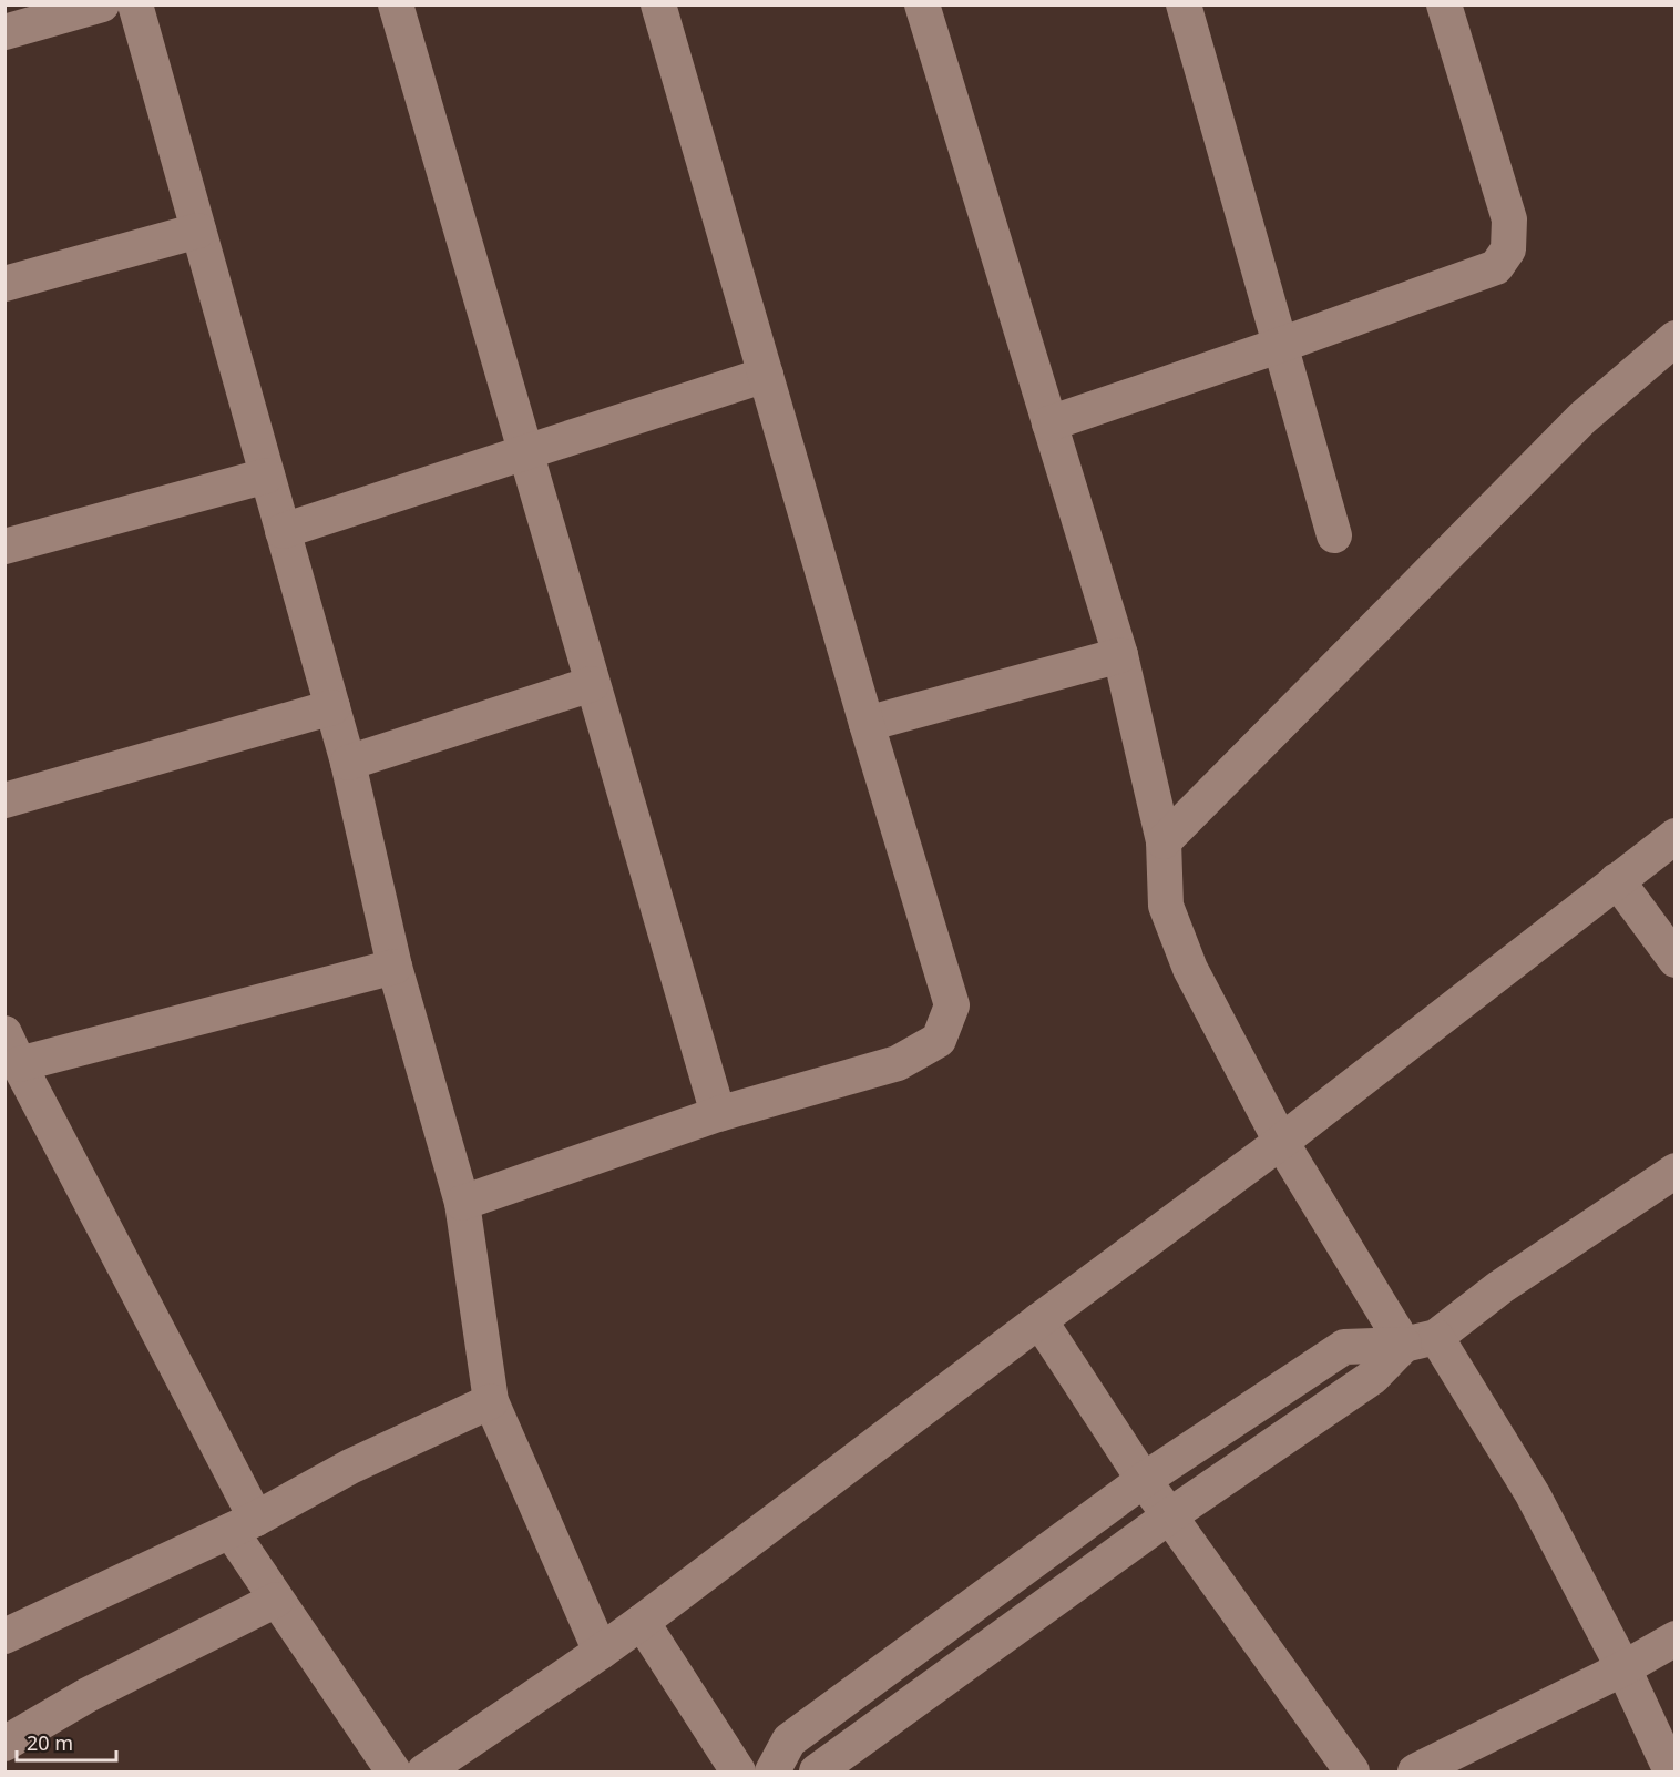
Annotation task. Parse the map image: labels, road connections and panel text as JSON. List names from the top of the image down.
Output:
{
  "scale_bar": "20 m"
}
